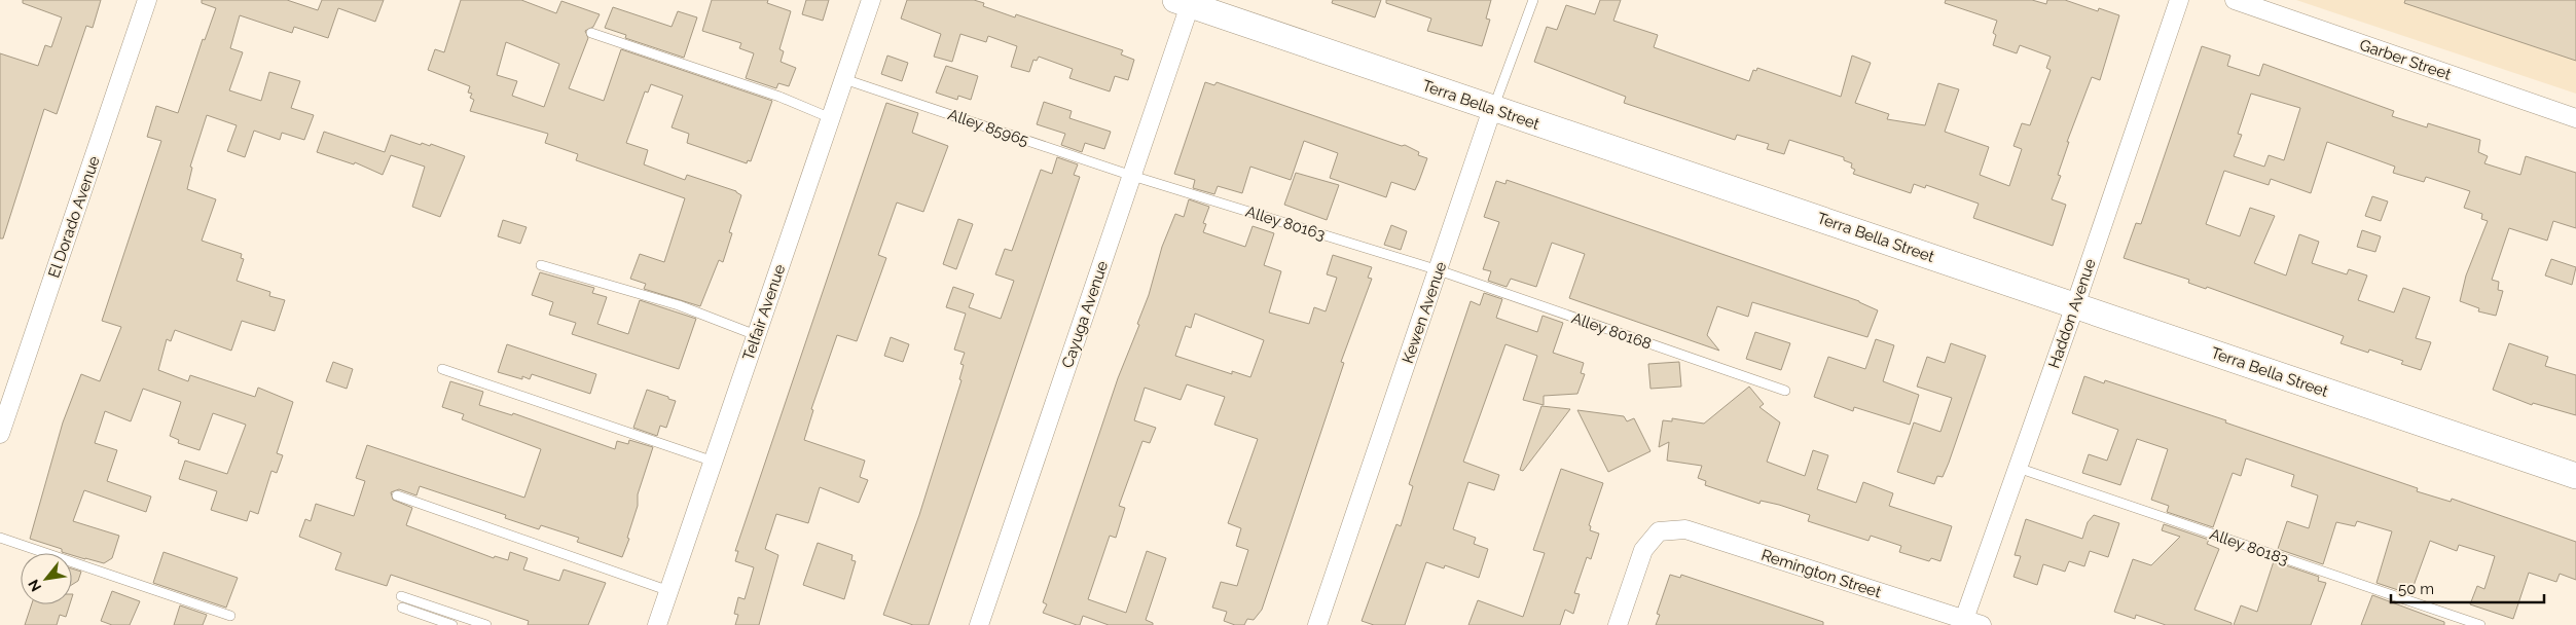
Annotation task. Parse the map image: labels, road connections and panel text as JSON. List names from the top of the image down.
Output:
{
  "streets": {
    "main road": ["Terra Bella Street"],
    "street": [
      "Garber Street",
      "El Dorado Avenue",
      "Telfair Avenue",
      "Kewen Avenue",
      "Haddon Avenue",
      "Cayuga Avenue",
      "Remington Street"
    ],
    "lane": [
      "Alley 85965",
      "Alley 80163",
      "Alley 80168",
      "Alley 80183"
    ]
  },
  "crossings": [
    ["Terra Bella Street", "Kewen Avenue"],
    ["Terra Bella Street", "Haddon Avenue"],
    ["Terra Bella Street", "Cayuga Avenue"],
    ["Alley 85965", "Alley 80163"],
    ["Alley 85965", "Telfair Avenue"],
    ["Alley 85965", "Cayuga Avenue"],
    ["Alley 80163", "Kewen Avenue"],
    ["Alley 80163", "Cayuga Avenue"],
    ["Alley 80163", "Alley 80168"],
    ["Kewen Avenue", "Alley 80168"],
    ["Haddon Avenue", "Alley 80183"],
    ["Haddon Avenue", "Remington Street"]
  ],
  "scale_bar": "50 m",
  "north": "bottom left"
}
